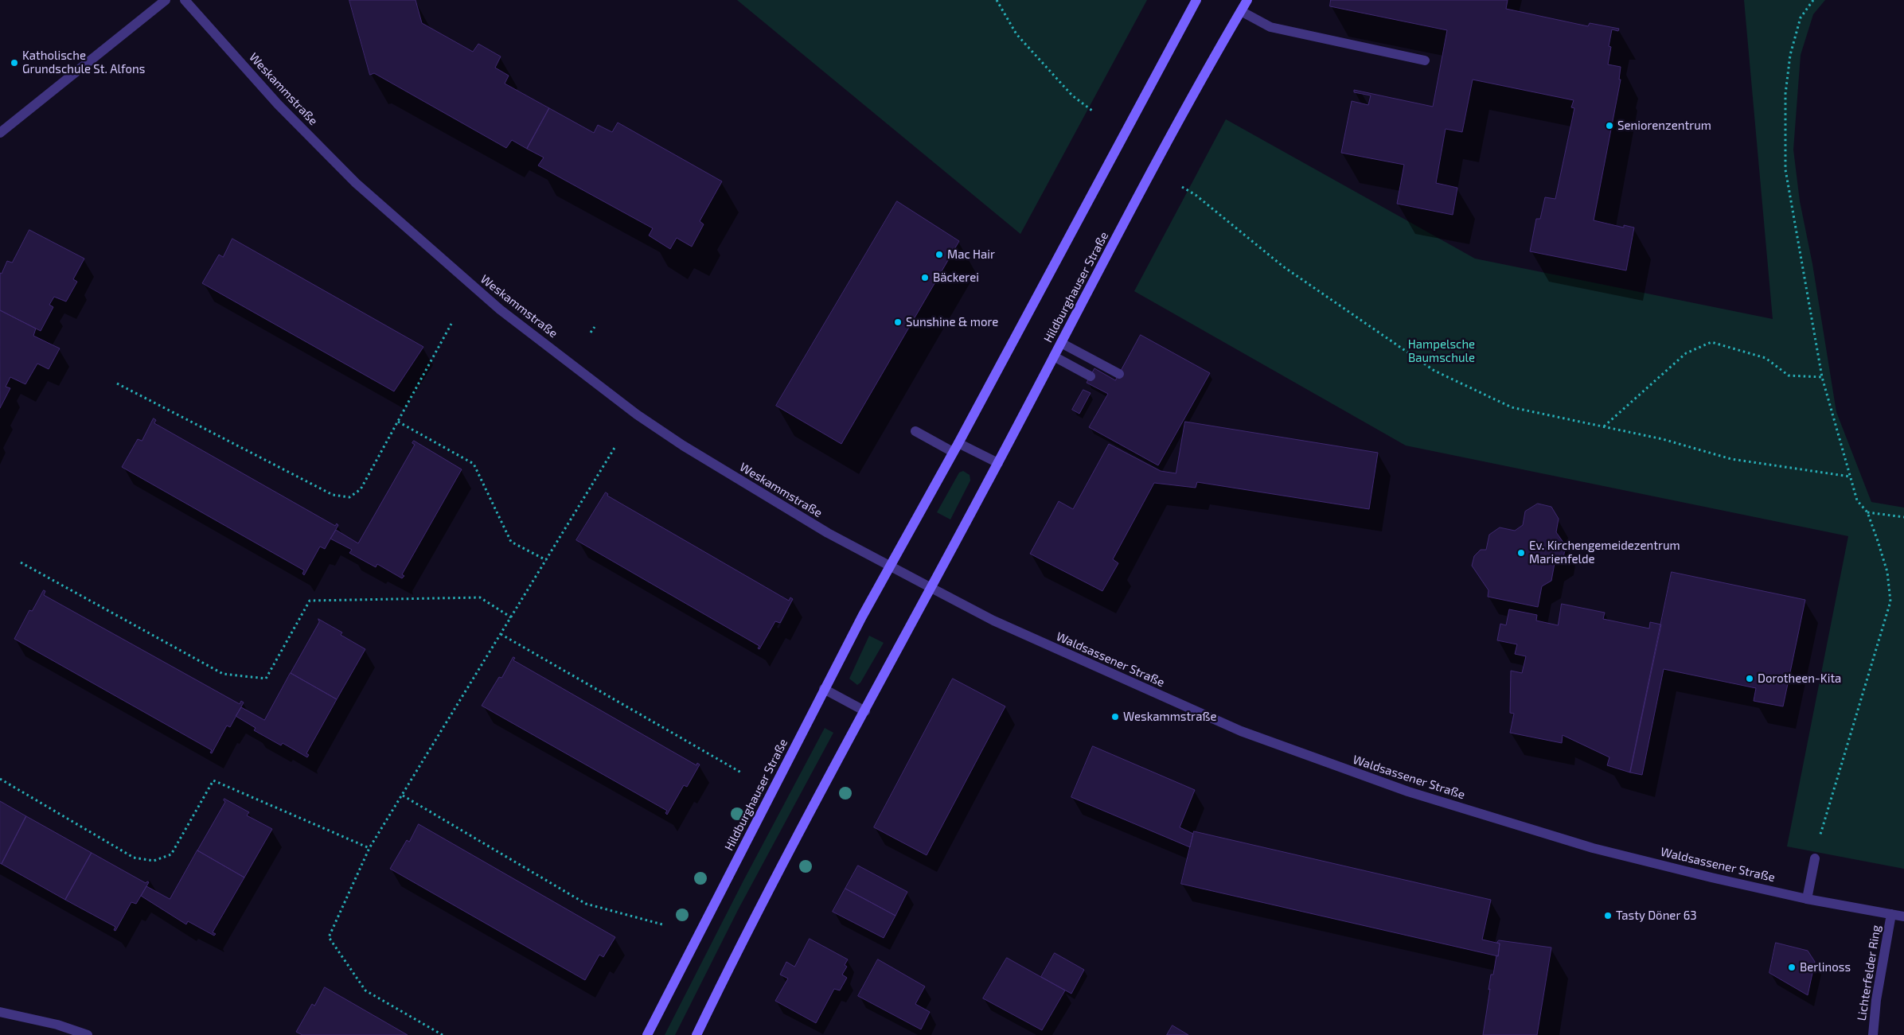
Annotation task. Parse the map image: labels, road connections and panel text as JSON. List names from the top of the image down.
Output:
{
  "streets": {
    "main road": ["Hildburghauser Straße"],
    "street": ["Weskammstraße", "Waldsassener Straße", "Lichterfelder Ring"]
  },
  "crossings": [
    ["Weskammstraße", "Hildburghauser Straße"],
    ["Hildburghauser Straße", "Waldsassener Straße"],
    ["Waldsassener Straße", "Lichterfelder Ring"]
  ],
  "parks": ["Hampelsche Baumschule"],
  "places": [
    "Katholische Grundschule St. Alfons",
    "Seniorenzentrum",
    "Mac Hair",
    "Bäckerei",
    "Sunshine & more",
    "Ev. Kirchengemeidezentrum Marienfelde",
    "Dorotheen-Kita",
    "Weskammstraße",
    "Tasty Döner 63",
    "Berlinoss"
  ]
}
